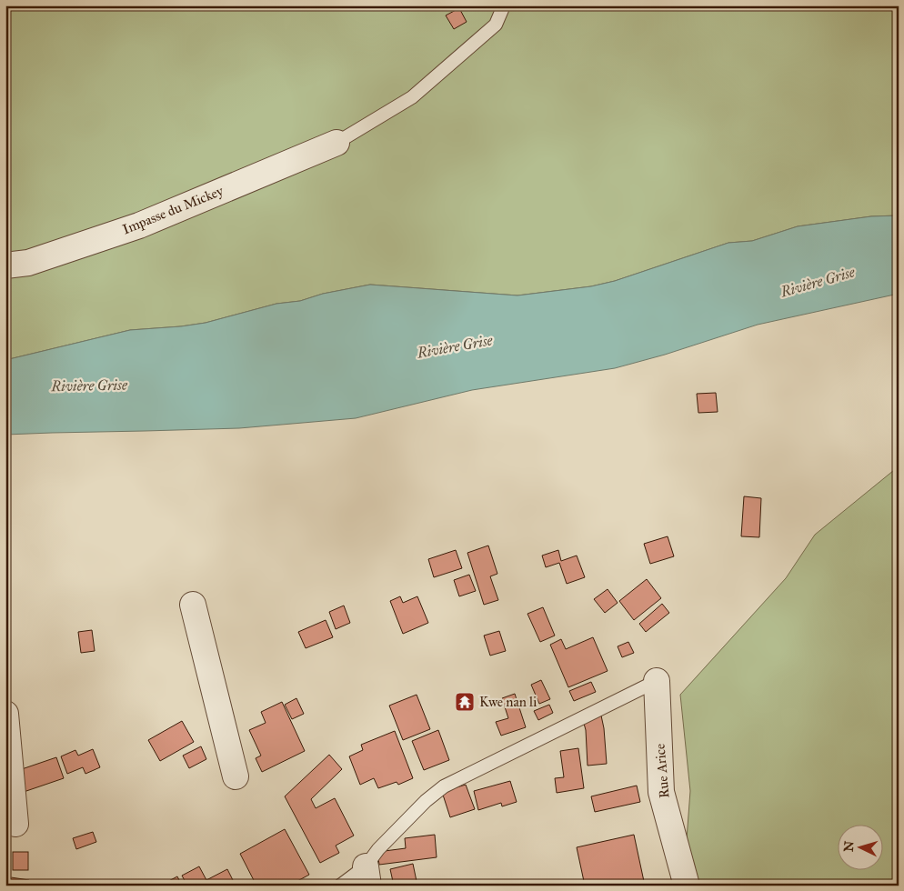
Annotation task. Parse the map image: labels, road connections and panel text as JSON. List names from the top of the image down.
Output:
{
  "streets": {
    "street": ["Impasse du Mickey", "Rue Arice"]
  },
  "water": ["Rivière Grise"],
  "places": {
    "temple": ["Kwe nan li"]
  },
  "north": "left"
}
